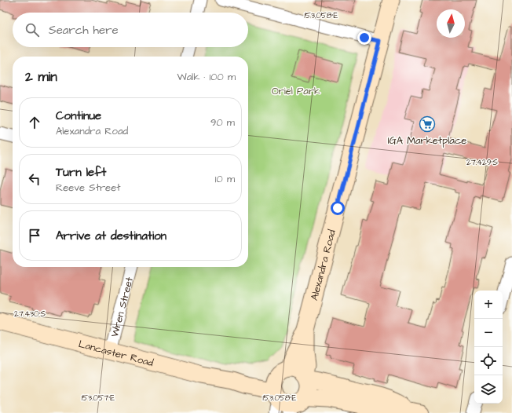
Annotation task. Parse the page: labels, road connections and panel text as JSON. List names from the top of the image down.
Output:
{
  "streets": {
    "street": ["Alexandra Road", "Wren Street", "Lancaster Road"]
  },
  "crossings": [
    ["Alexandra Road", "Lancaster Road"],
    ["Wren Street", "Lancaster Road"]
  ],
  "parks": ["Oriel Park"],
  "places": {
    "supermarket": ["IGA Marketplace"]
  },
  "north": "top",
  "page": {
    "search": "Search here",
    "heading": ["2 min", "Walk · 100 m"],
    "list": [
      ["Continue", "Alexandra Road", "90 m"],
      ["Turn left", "Reeve Street", "10 m"],
      "Arrive at destination"
    ],
    "map_buttons": ["+", "−"]
  },
  "coordinates": [
    "153.058°E",
    "27.429°S",
    "27.430°S",
    "153.057°E"
  ]
}
